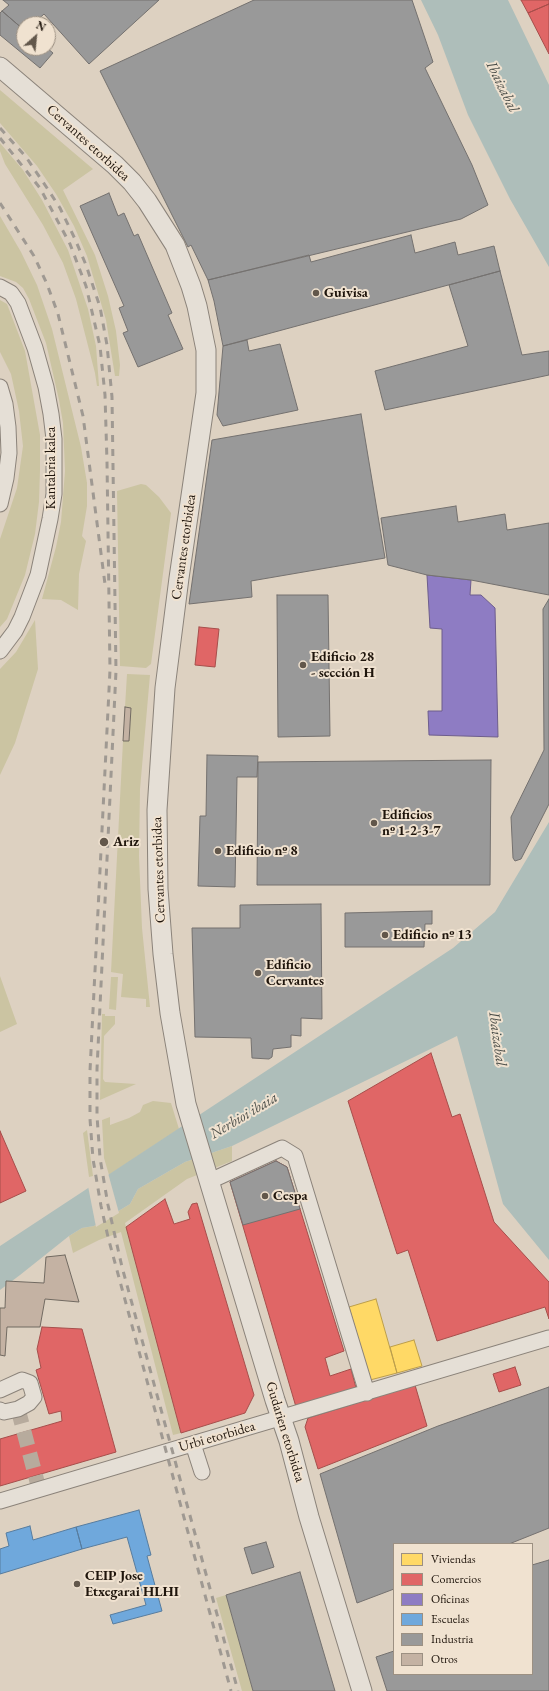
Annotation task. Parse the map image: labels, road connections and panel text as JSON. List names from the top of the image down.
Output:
{
  "streets": {
    "street": [
      "Cervantes etorbidea",
      "Kantabria kalea",
      "Gudarien etorbidea",
      "Urbi etorbidea"
    ]
  },
  "crossings": [
    ["Cervantes etorbidea", "Gudarien etorbidea"],
    ["Gudarien etorbidea", "Urbi etorbidea"]
  ],
  "water": ["Ibaizabal", "Nerbioi ibaia"],
  "places": [
    "Guivisa",
    "Edificio 28 - sección H",
    "Edificios nº 1-2-3-7",
    "Ariz",
    "Edificio nº 8",
    "Edificio nº 13",
    "Edificio Cervantes",
    "Cespa",
    "CEIP Jose Etxegarai HLHI"
  ],
  "legend": [
    "Viviendas",
    "Comercios",
    "Oficinas",
    "Escuelas",
    "Industria",
    "Otros"
  ],
  "north": "top right"
}
